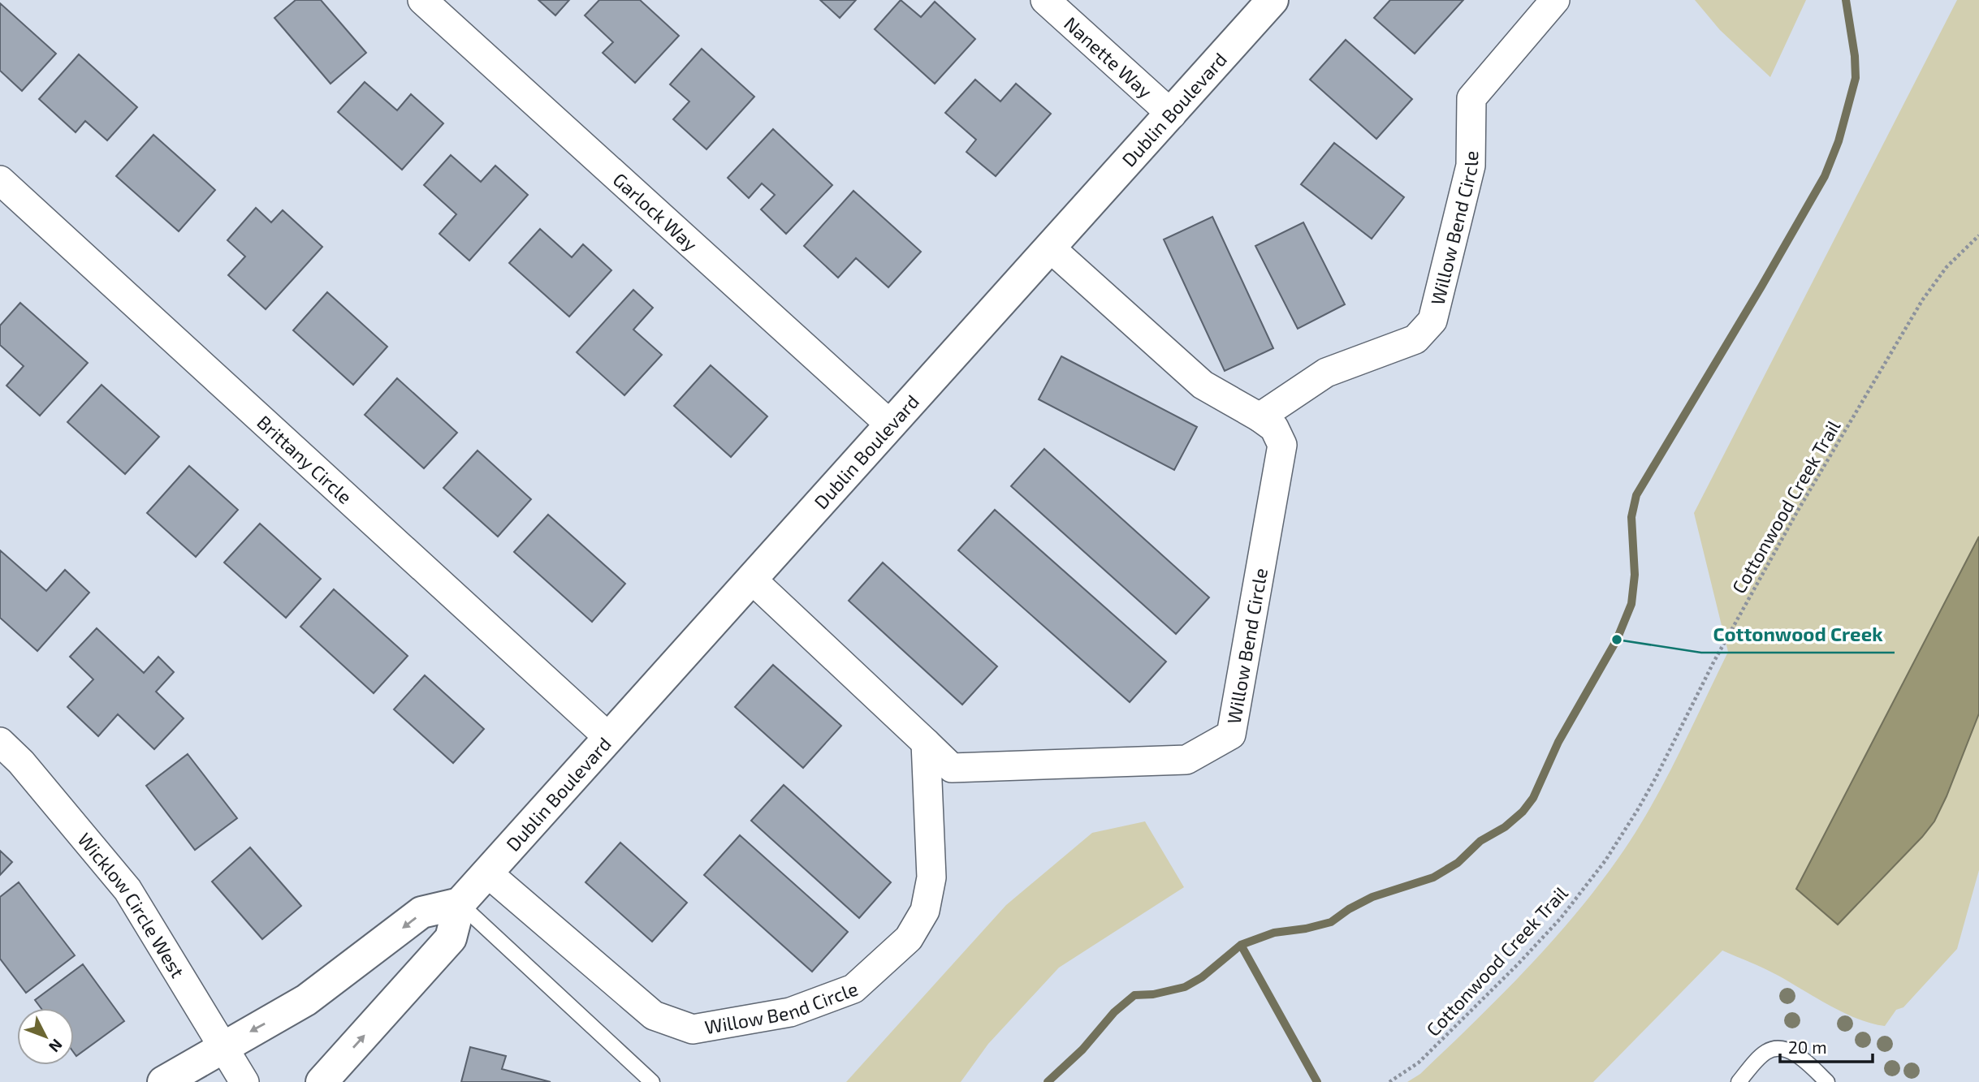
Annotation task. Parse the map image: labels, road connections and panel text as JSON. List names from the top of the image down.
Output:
{
  "streets": {
    "main road": ["Dublin Boulevard"],
    "street": [
      "Nanette Way",
      "Garlock Way",
      "Willow Bend Circle",
      "Brittany Circle",
      "Wicklow Circle West"
    ],
    "path": ["Cottonwood Creek Trail"]
  },
  "crossings": [
    ["Nanette Way", "Dublin Boulevard"],
    ["Dublin Boulevard", "Garlock Way"],
    ["Dublin Boulevard", "Willow Bend Circle"],
    ["Dublin Boulevard", "Brittany Circle"]
  ],
  "places": ["Cottonwood Creek"],
  "scale_bar": "20 m",
  "north": "bottom right"
}
